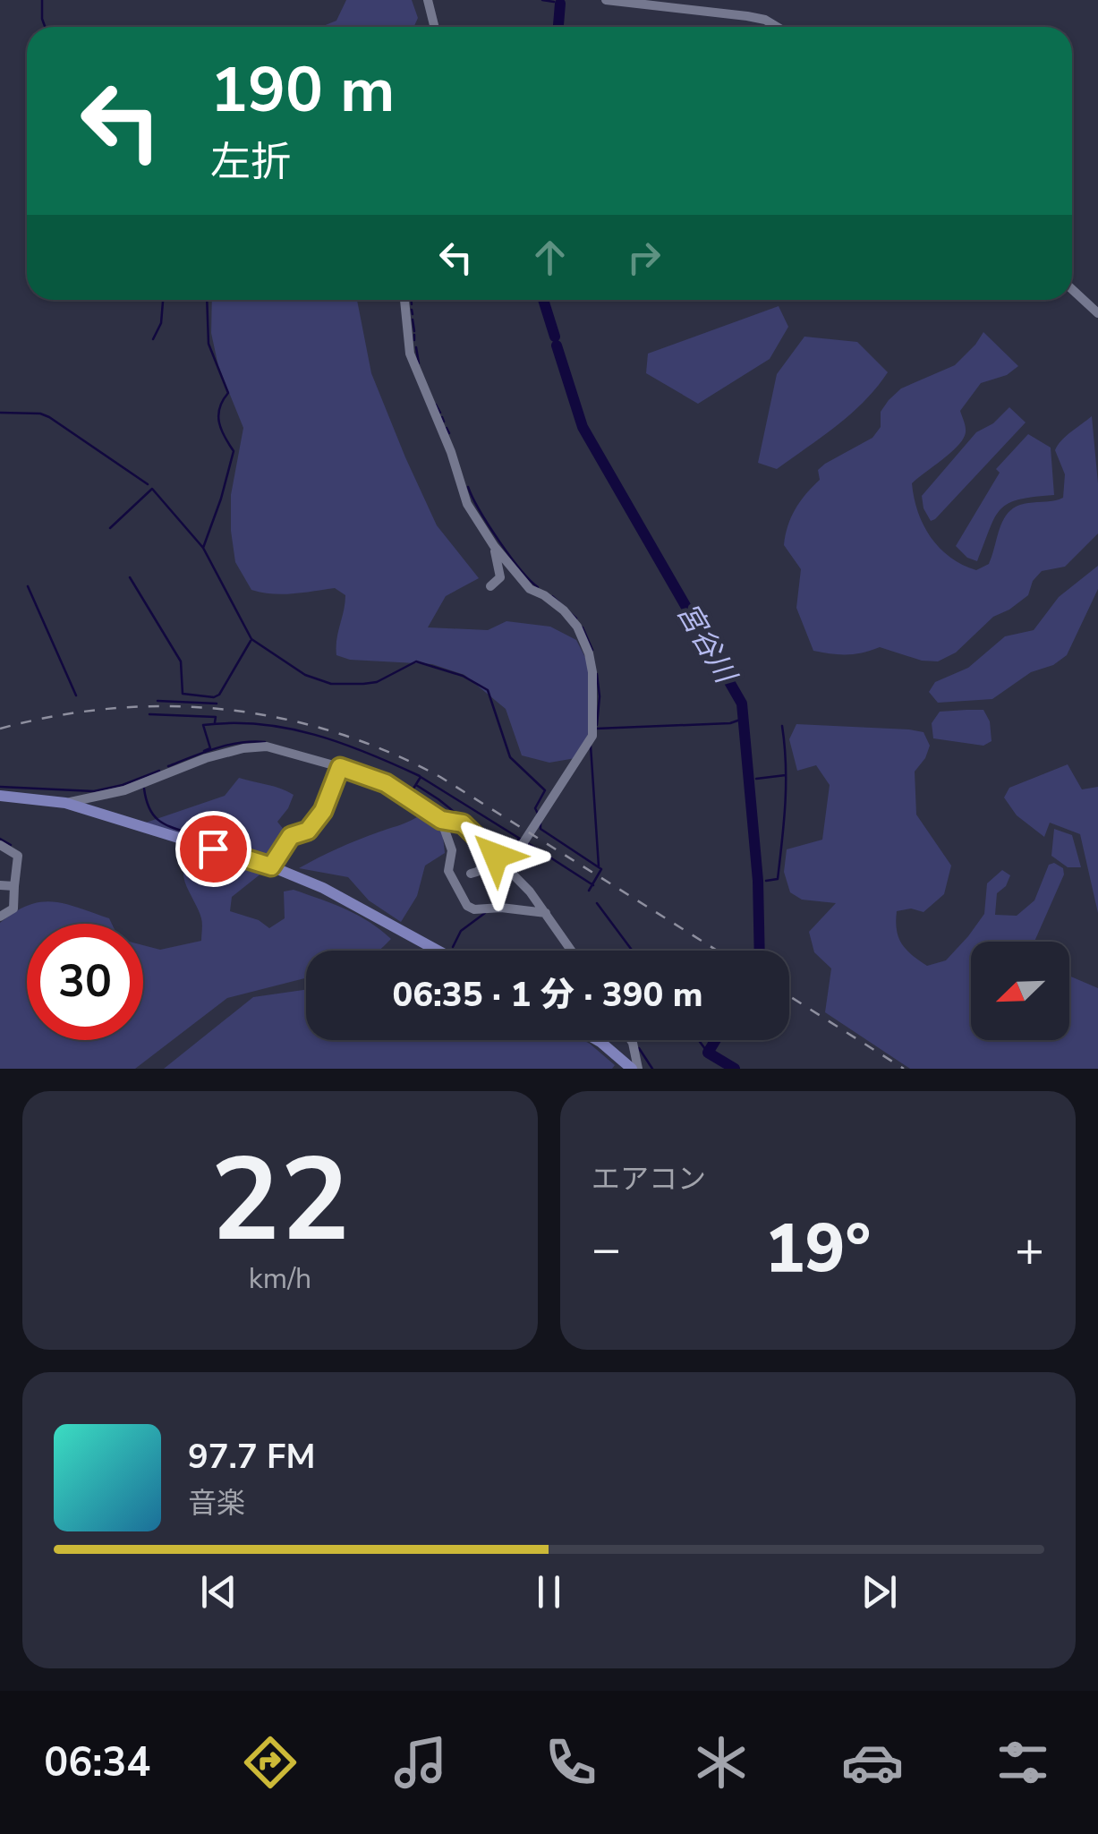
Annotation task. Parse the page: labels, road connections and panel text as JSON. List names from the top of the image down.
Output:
{
  "water": ["宮谷川"],
  "north": "bottom left",
  "page": {
    "turn": ["190 m", "左折"],
    "limit": "30",
    "trip": "06:35 · 1 分 · 390 m",
    "tile": [
      ["22", "km/h"],
      "エアコン"
    ],
    "heat": ["−", "19°", "+"],
    "song": ["97.7 FM", "音楽"],
    "tabs": "06:34"
  }
}
